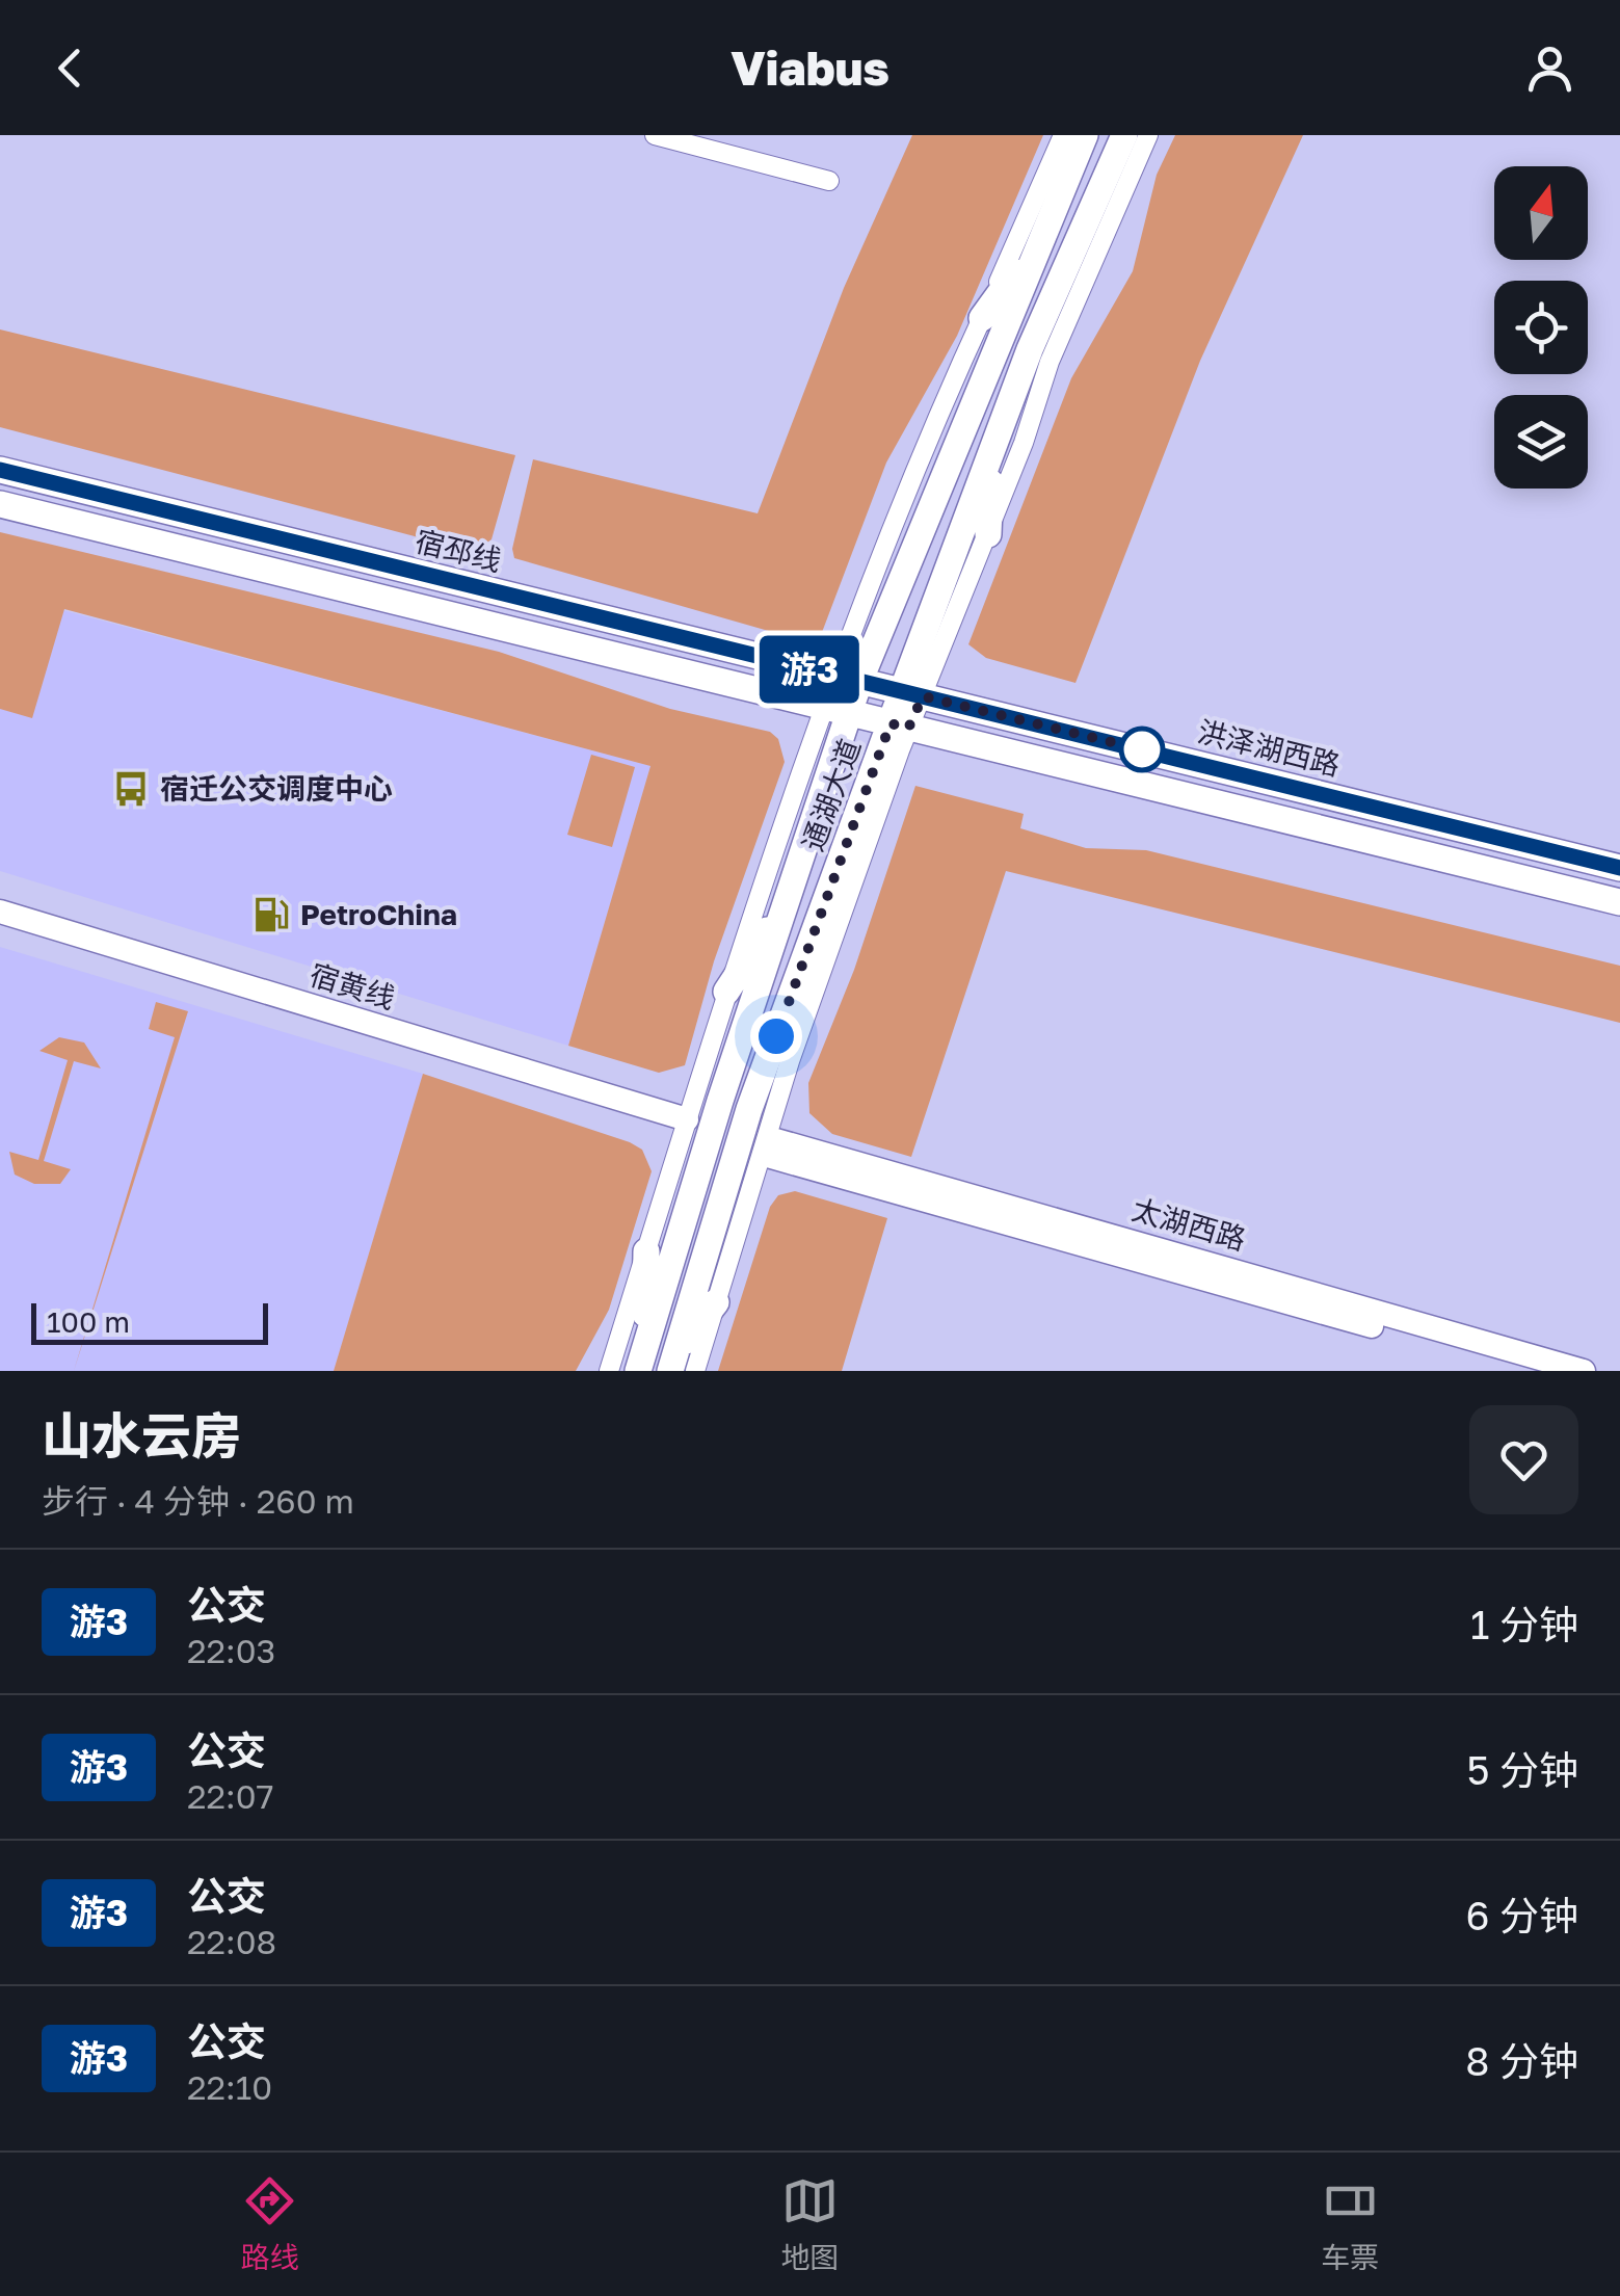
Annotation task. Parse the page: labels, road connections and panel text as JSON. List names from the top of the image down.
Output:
{
  "streets": {
    "main road": ["宿邳线", "洪泽湖西路", "通湖大道"],
    "street": ["宿黄线", "太湖西路"]
  },
  "crossings": [
    ["宿邳线", "洪泽湖西路"],
    ["宿邳线", "通湖大道"],
    ["洪泽湖西路", "通湖大道"],
    ["通湖大道", "宿黄线"]
  ],
  "places": {
    "bus stop": ["宿迁公交调度中心"],
    "fuel station": ["PetroChina"]
  },
  "lines": ["bus line 游3"],
  "scale_bar": "100 m",
  "north": "top",
  "page": {
    "header": "Viabus",
    "on_map": "游3",
    "scale": "100 m",
    "heading": ["山水云房", "步行 · 4 分钟 · 260 m"],
    "list": [
      {
        "mark": "游3",
        "name": "公交",
        "note": "22:03",
        "value": "1 分钟"
      },
      {
        "mark": "游3",
        "name": "公交",
        "note": "22:07",
        "value": "5 分钟"
      },
      {
        "mark": "游3",
        "name": "公交",
        "note": "22:08",
        "value": "6 分钟"
      },
      {
        "mark": "游3",
        "name": "公交",
        "note": "22:10",
        "value": "8 分钟"
      }
    ],
    "tabs": ["路线", "地图", "车票"]
  }
}
